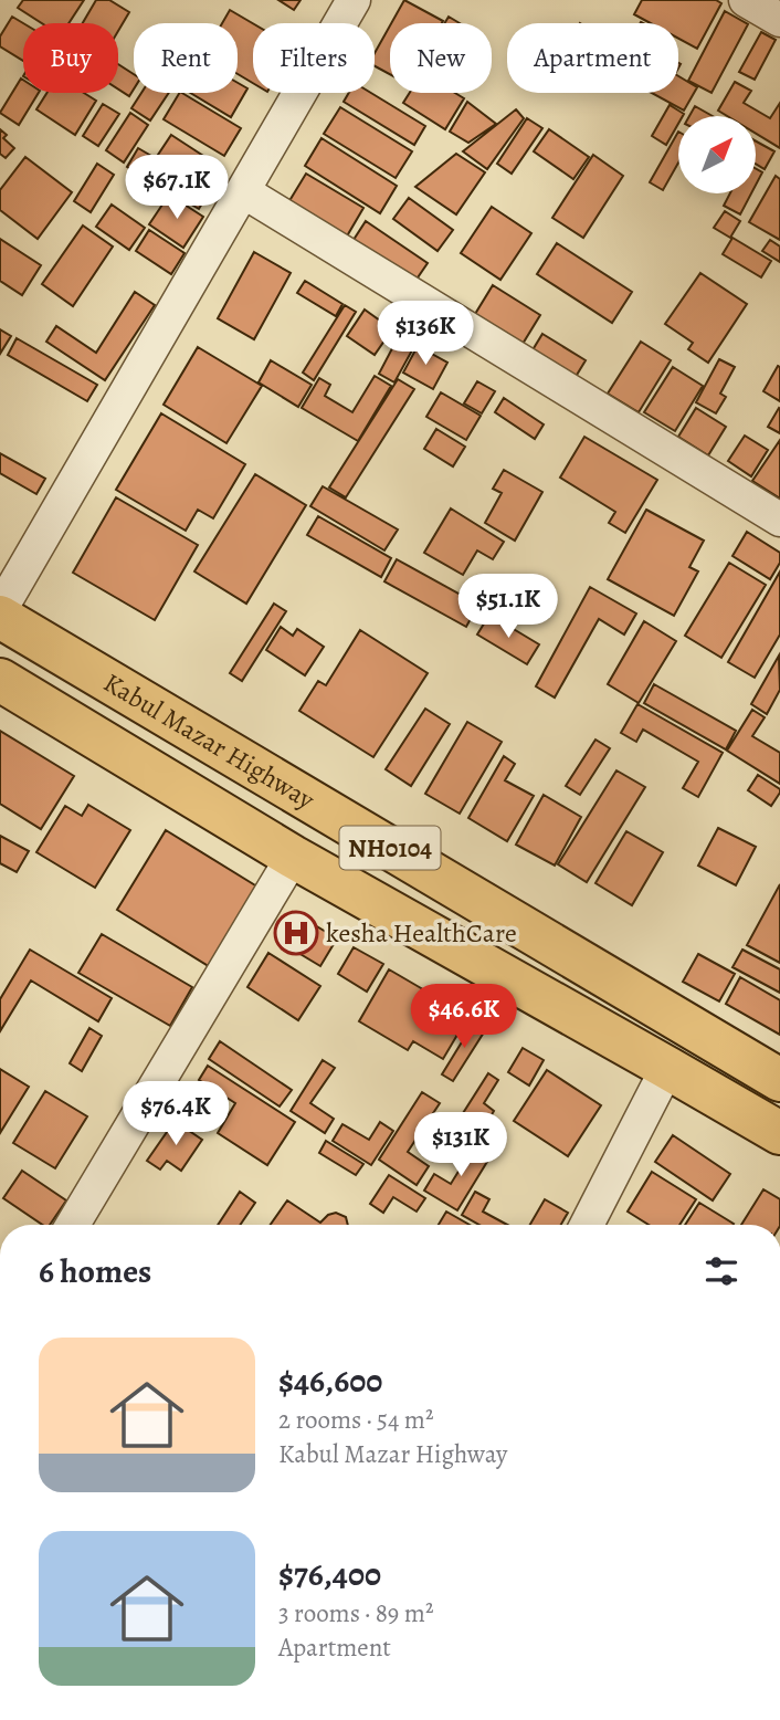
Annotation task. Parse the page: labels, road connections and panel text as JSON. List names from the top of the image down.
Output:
{
  "streets": {
    "highway": ["Kabul Mazar Highway", "NH0104"]
  },
  "places": {
    "hospital": ["kesha HealthCare"]
  },
  "north": "top right",
  "page": {
    "chip": [
      "Buy",
      "Rent",
      "Filters",
      "New",
      "Apartment"
    ],
    "price": [
      "$67.1K",
      "$136K",
      "$51.1K",
      "$46.6K",
      "$76.4K",
      "$131K"
    ],
    "heading": "6 homes",
    "list": [
      {
        "name": "$46,600",
        "note": "2 rooms · 54 m² · Kabul Mazar Highway"
      },
      {
        "name": "$76,400",
        "note": "3 rooms · 89 m² · Apartment"
      }
    ]
  }
}
